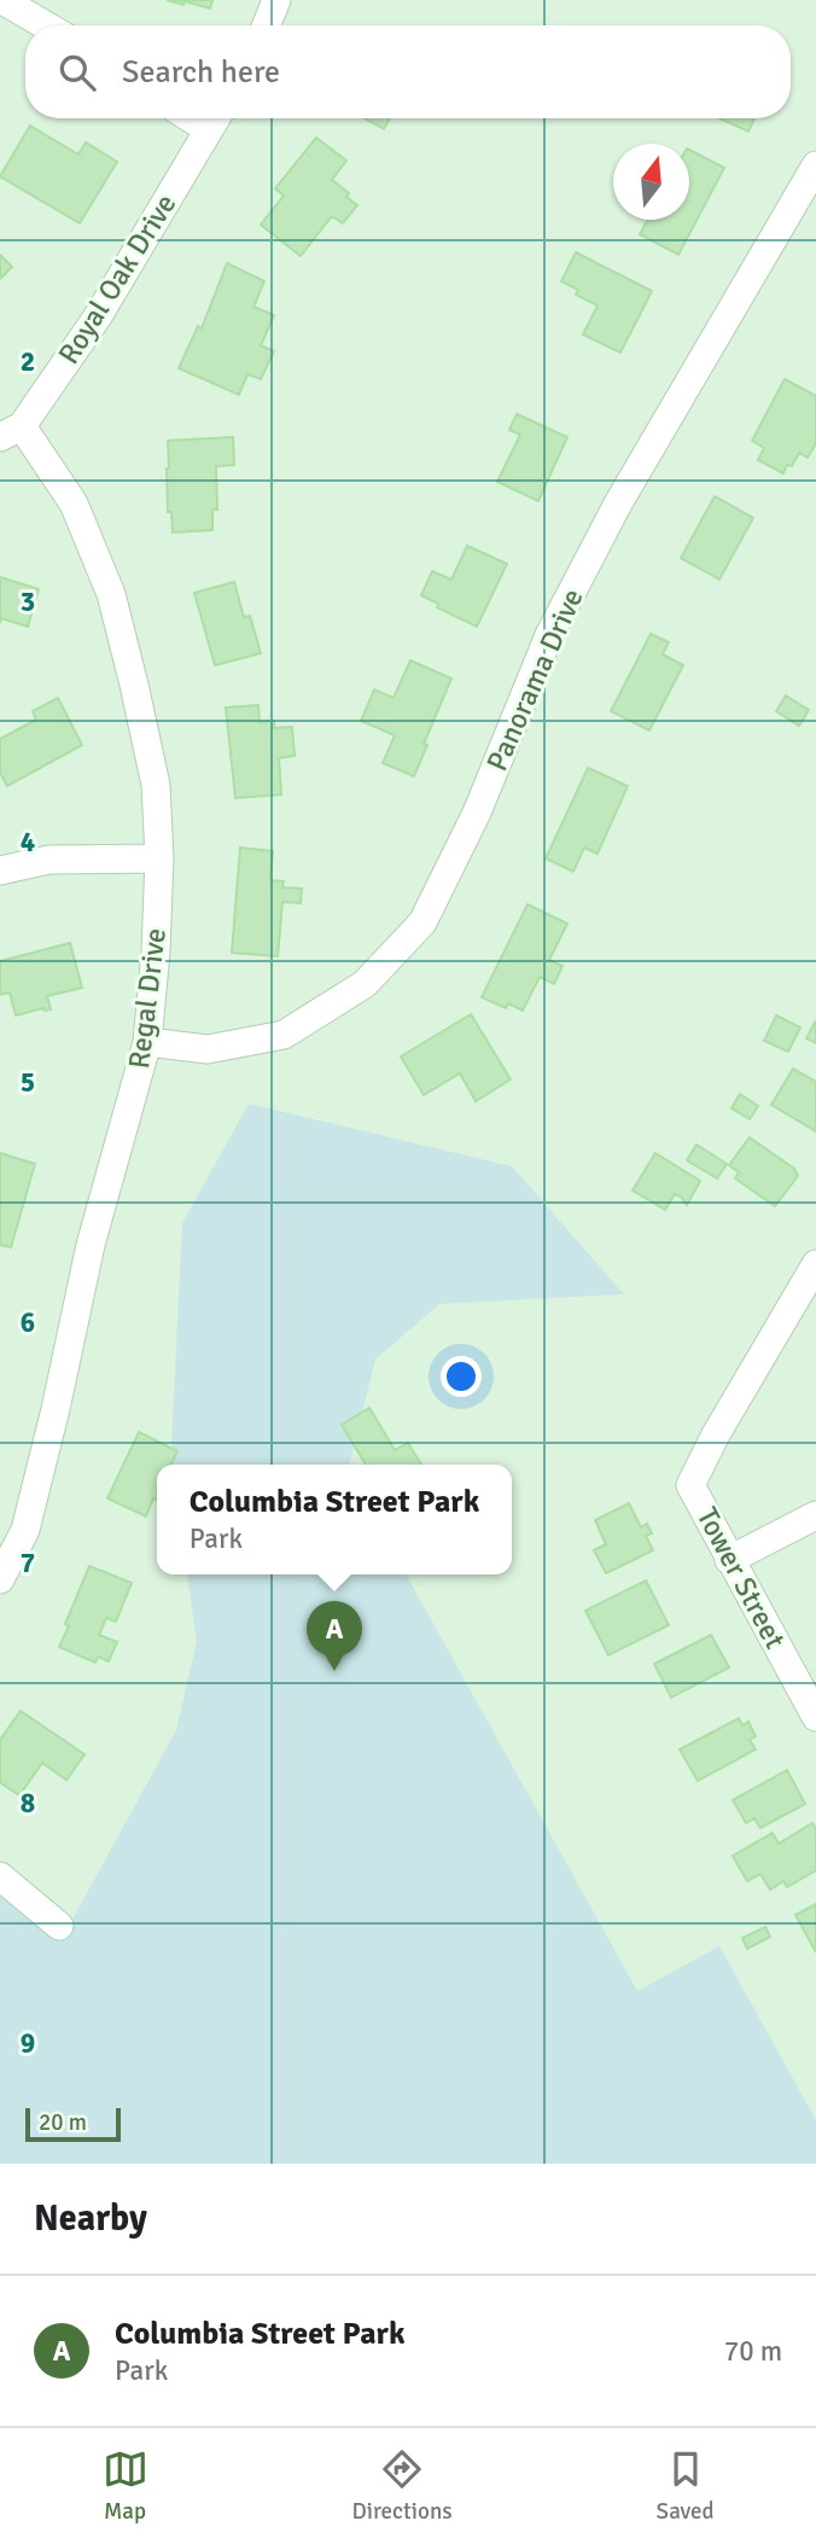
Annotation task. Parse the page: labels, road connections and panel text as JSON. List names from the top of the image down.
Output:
{
  "streets": {
    "street": [
      "Royal Oak Drive",
      "Panorama Drive",
      "Regal Drive",
      "Tower Street"
    ]
  },
  "crossings": [
    ["Royal Oak Drive", "Regal Drive"],
    ["Panorama Drive", "Regal Drive"]
  ],
  "scale_bar": "20 m",
  "north": "top",
  "page": {
    "search": "Search here",
    "popup": ["Columbia Street Park", "Park"],
    "pins": "A",
    "scale": "20 m",
    "heading": "Nearby",
    "list": [
      {
        "mark": "A",
        "name": "Columbia Street Park",
        "note": "Park",
        "value": "70 m"
      }
    ],
    "nav": ["Map", "Directions", "Saved"]
  },
  "grid": {
    "rows": [
      "2",
      "3",
      "4",
      "5",
      "6",
      "7",
      "8",
      "9"
    ]
  }
}
